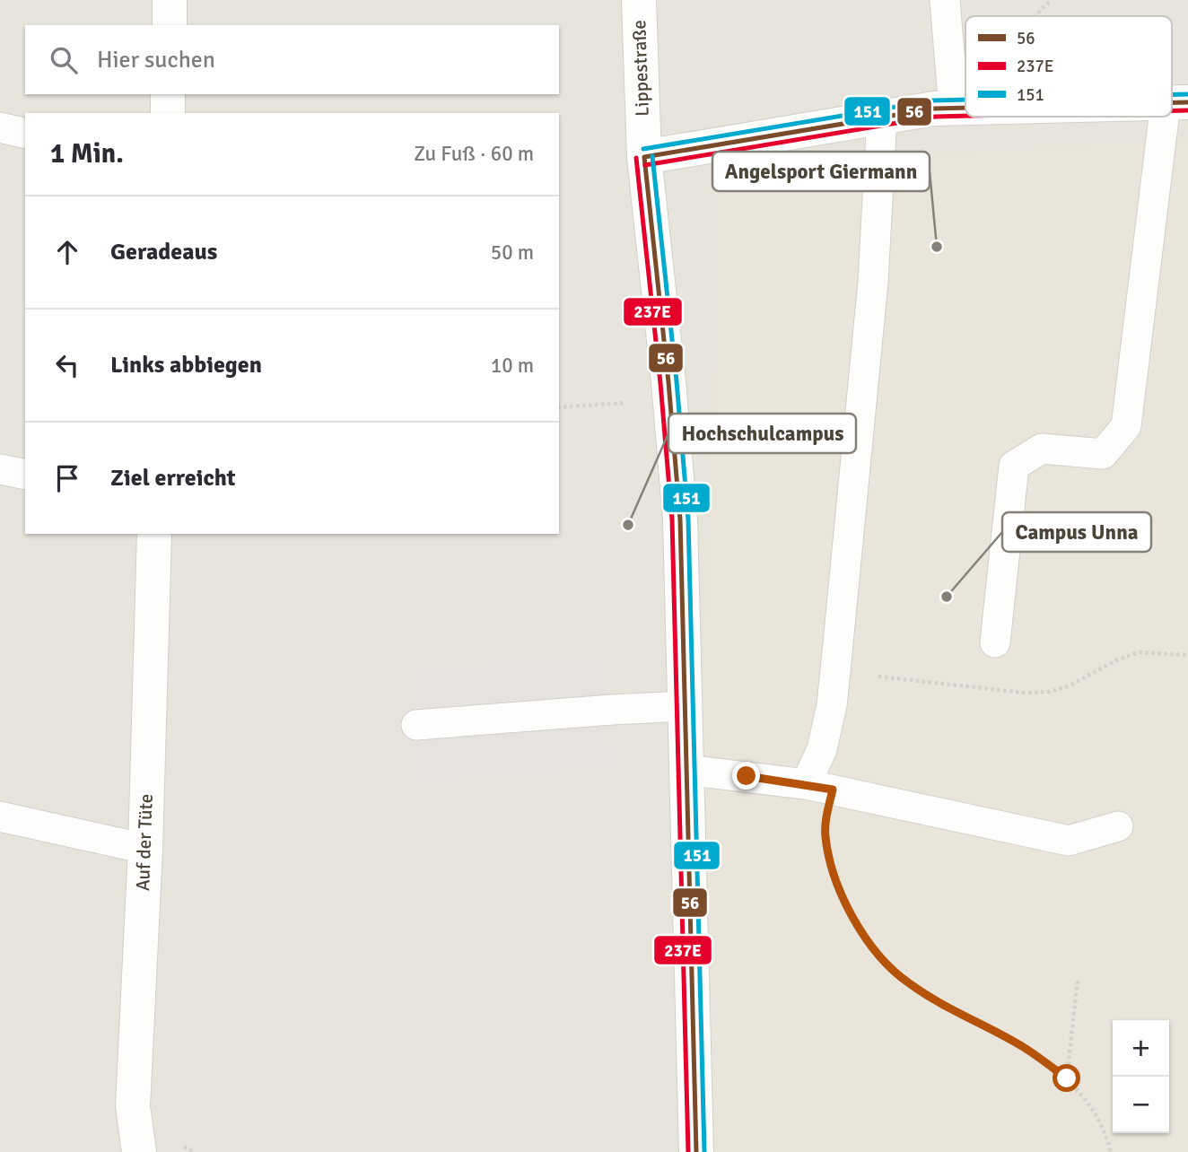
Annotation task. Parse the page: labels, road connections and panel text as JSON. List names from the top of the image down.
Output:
{
  "streets": {
    "street": ["Lippestraße", "Auf der Tüte"]
  },
  "places": ["Angelsport Giermann", "Hochschulcampus", "Campus Unna"],
  "lines": ["transit line 151", "transit line 56", "transit line 237E"],
  "legend": ["56", "237E", "151"],
  "page": {
    "search": "Hier suchen",
    "heading": ["1 Min.", "Zu Fuß · 60 m"],
    "list": [
      ["Geradeaus", "50 m"],
      ["Links abbiegen", "10 m"],
      "Ziel erreicht"
    ],
    "map_buttons": ["+", "−"]
  }
}
